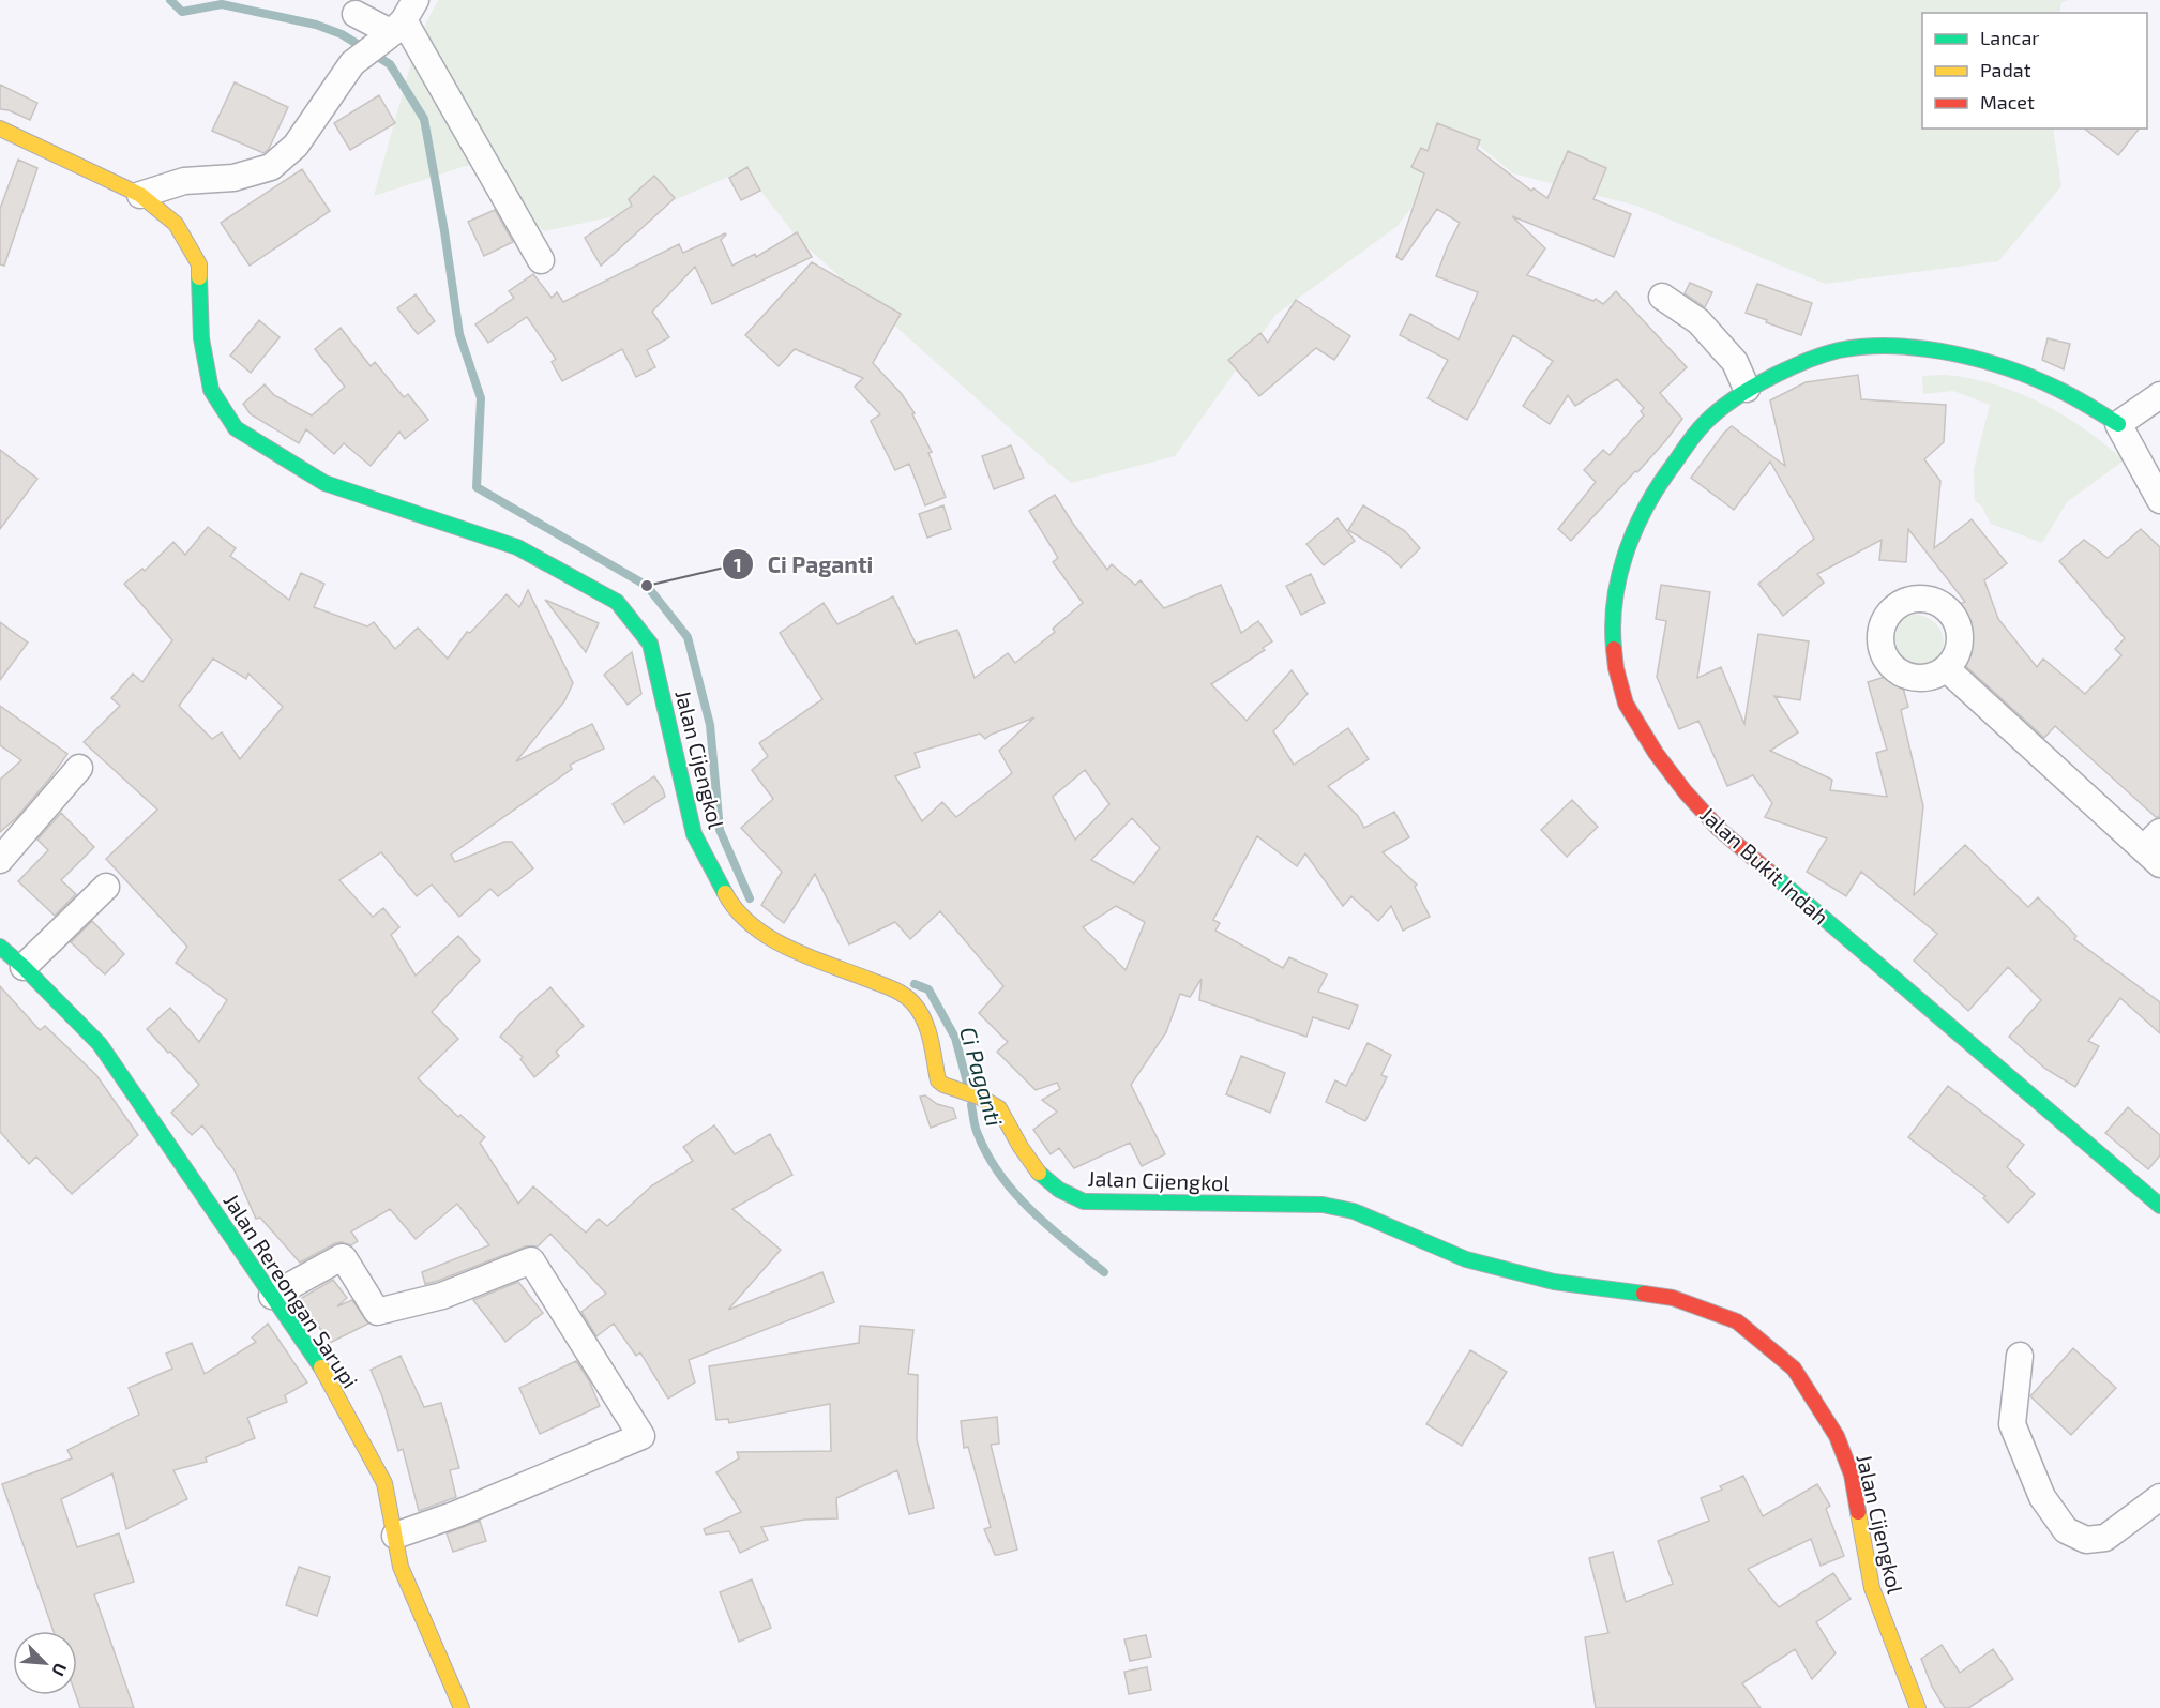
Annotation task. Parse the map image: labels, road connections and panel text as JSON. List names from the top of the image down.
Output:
{
  "streets": {
    "street": ["Jalan Cijengkol", "Jalan Bukit Indah", "Jalan Rereongan Sarupi"]
  },
  "water": ["Ci Paganti"],
  "places": ["Ci Paganti"],
  "legend": ["Lancar", "Padat", "Macet"],
  "north": "bottom right"
}
